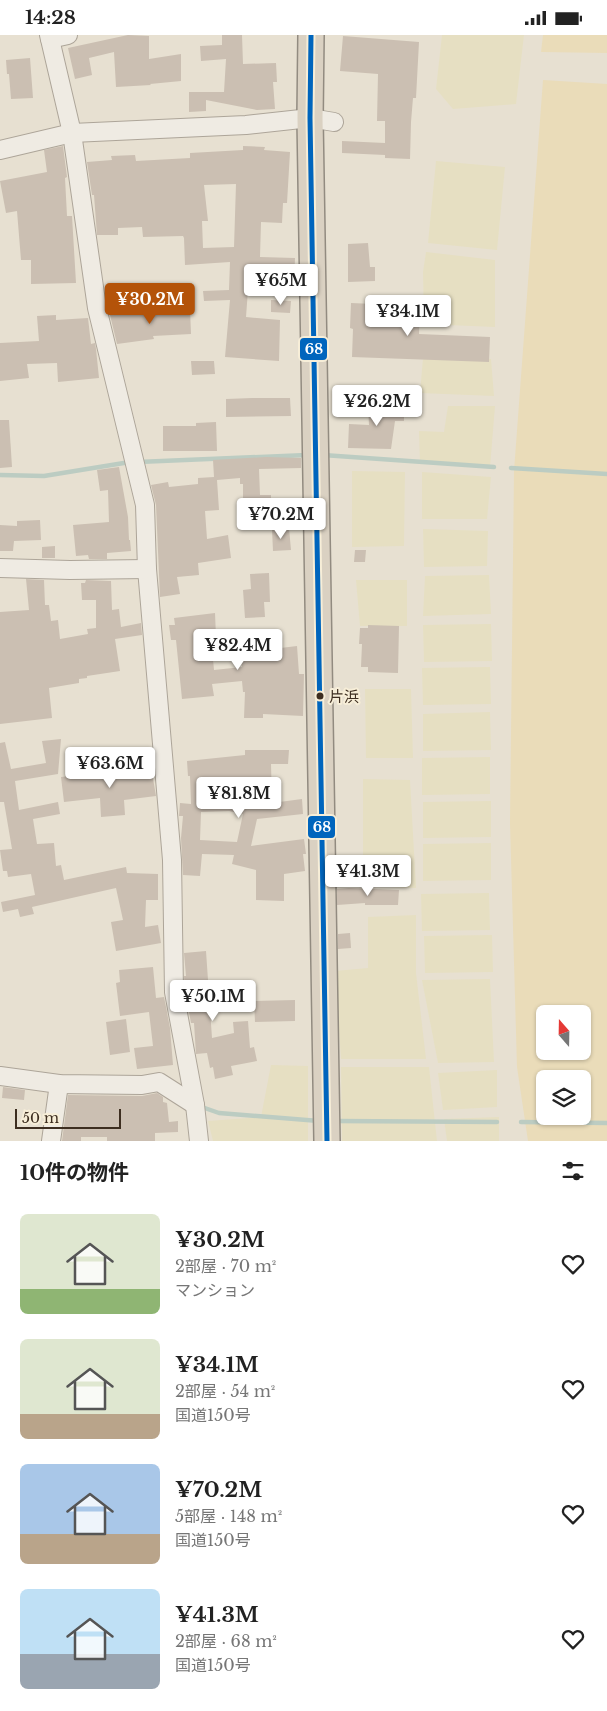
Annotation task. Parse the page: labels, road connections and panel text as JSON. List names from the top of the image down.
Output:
{
  "places": ["片浜"],
  "lines": ["transit line 68"],
  "scale_bar": "50 m",
  "north": "top",
  "page": {
    "status": "14:28",
    "price": [
      "¥65M",
      "¥30.2M",
      "¥34.1M",
      "¥26.2M",
      "¥70.2M",
      "¥82.4M",
      "¥63.6M",
      "¥81.8M",
      "¥41.3M",
      "¥50.1M"
    ],
    "scale": "50 m",
    "heading": "10件の物件",
    "list": [
      {
        "name": "¥30.2M",
        "note": "2部屋 · 70 m² · マンション"
      },
      {
        "name": "¥34.1M",
        "note": "2部屋 · 54 m² · 国道150号"
      },
      {
        "name": "¥70.2M",
        "note": "5部屋 · 148 m² · 国道150号"
      },
      {
        "name": "¥41.3M",
        "note": "2部屋 · 68 m² · 国道150号"
      }
    ]
  }
}
